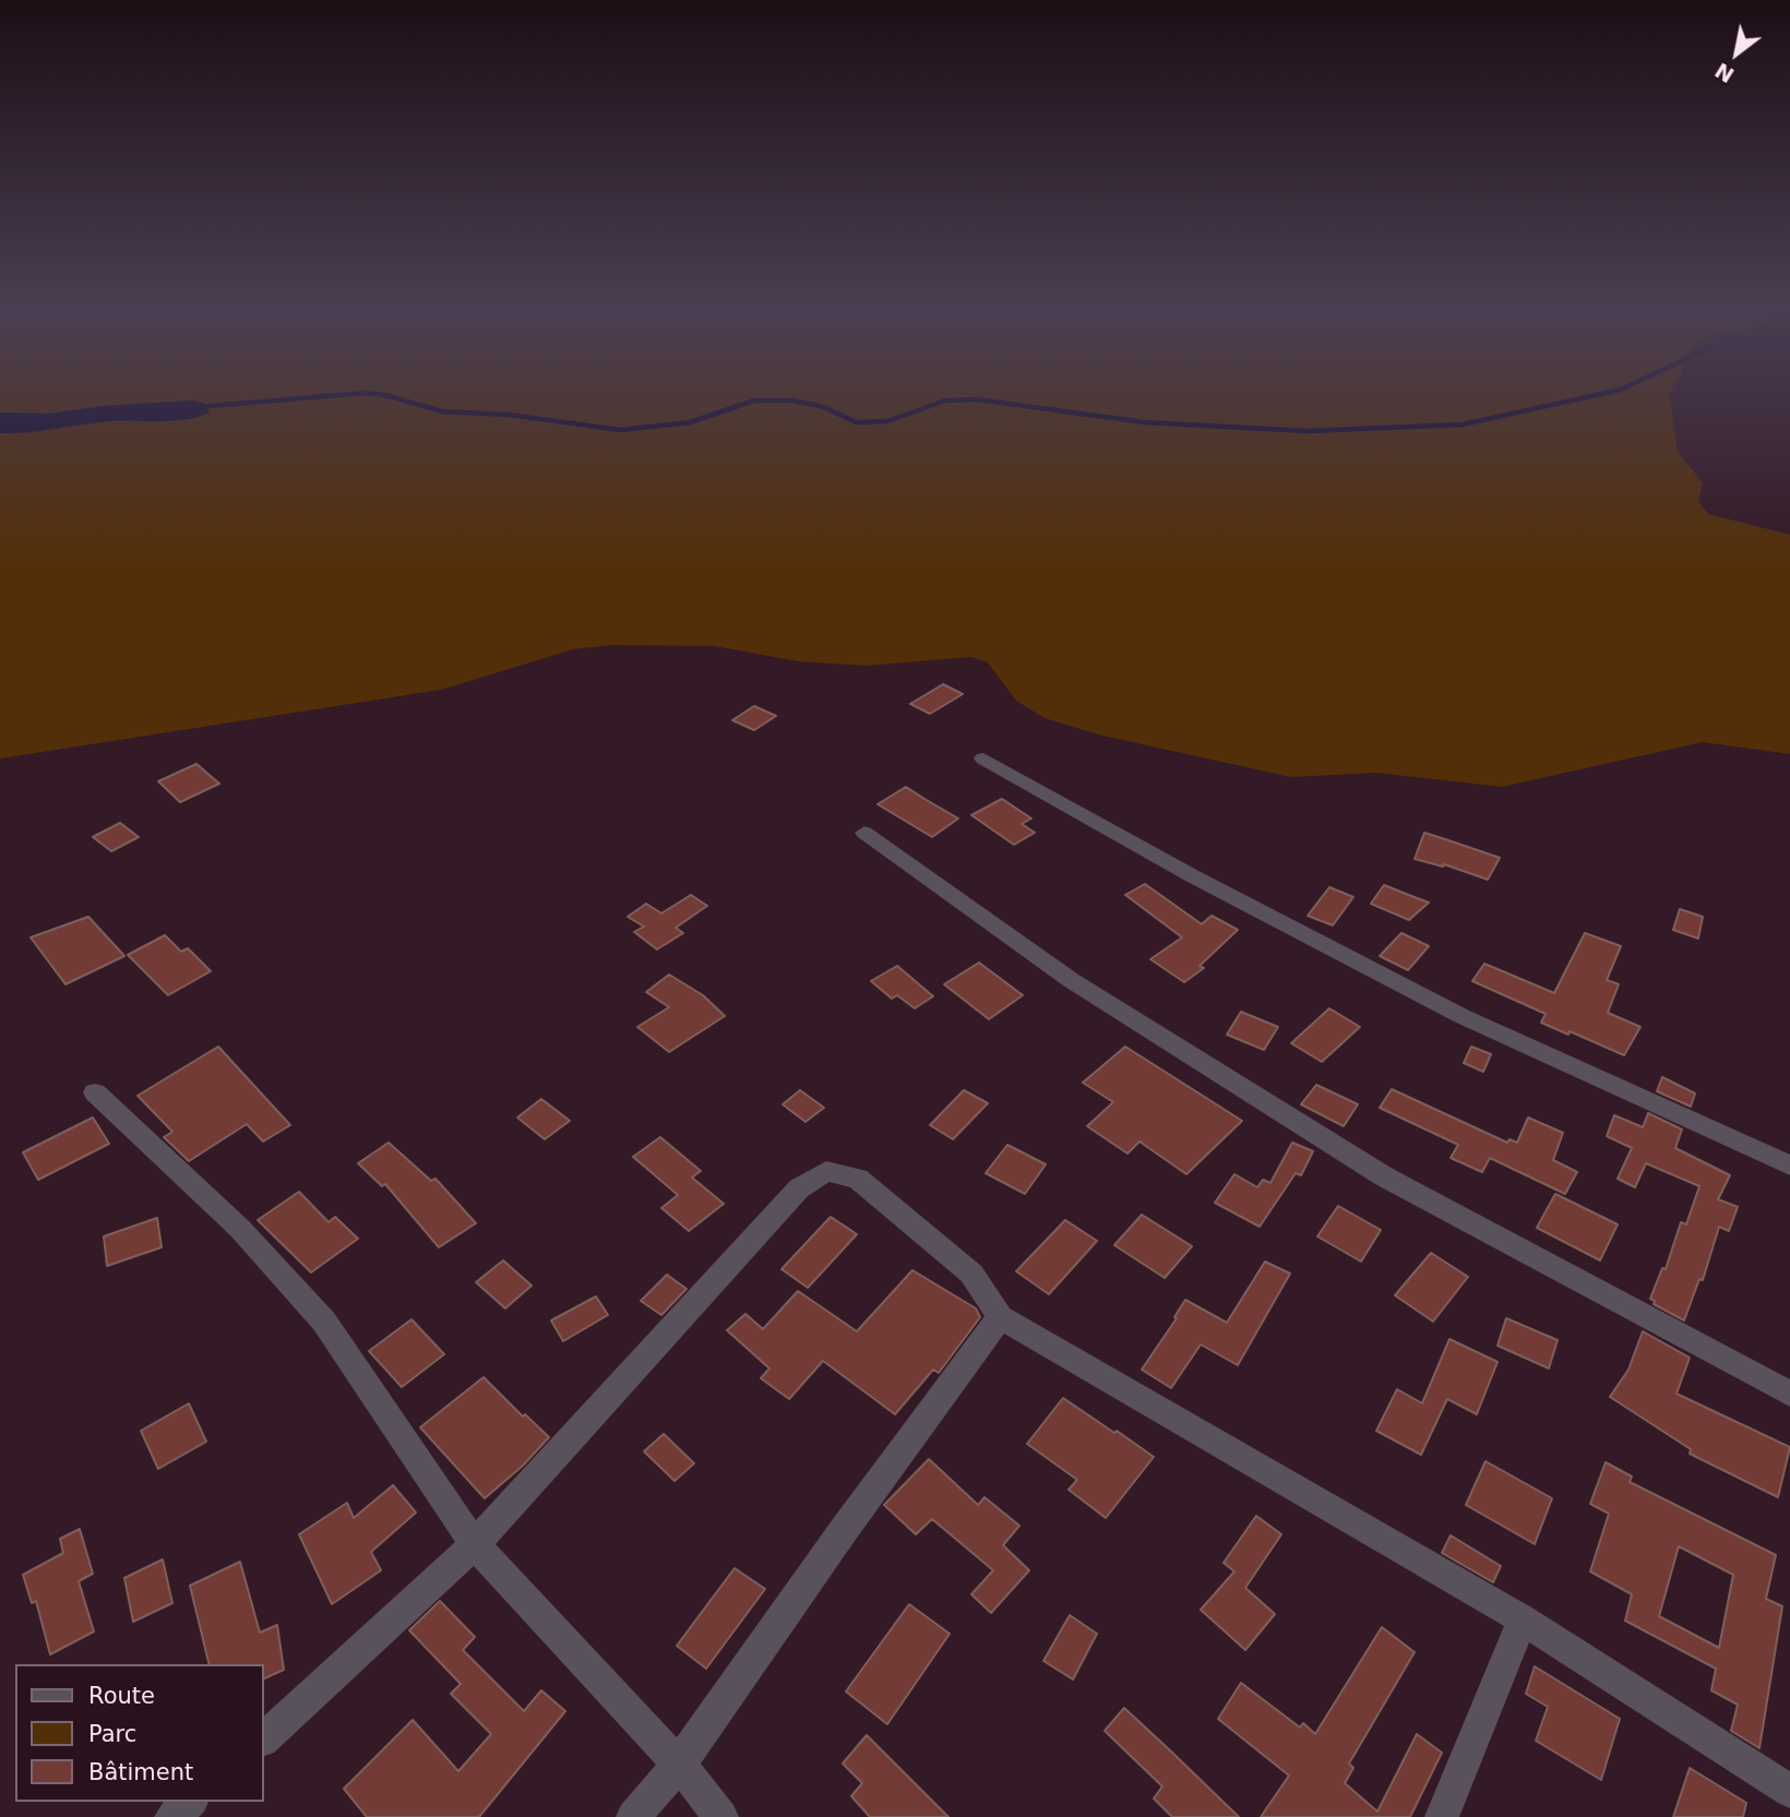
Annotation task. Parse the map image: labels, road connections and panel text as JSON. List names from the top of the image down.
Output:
{
  "legend": ["Route", "Parc", "Bâtiment"],
  "north": "bottom left"
}
